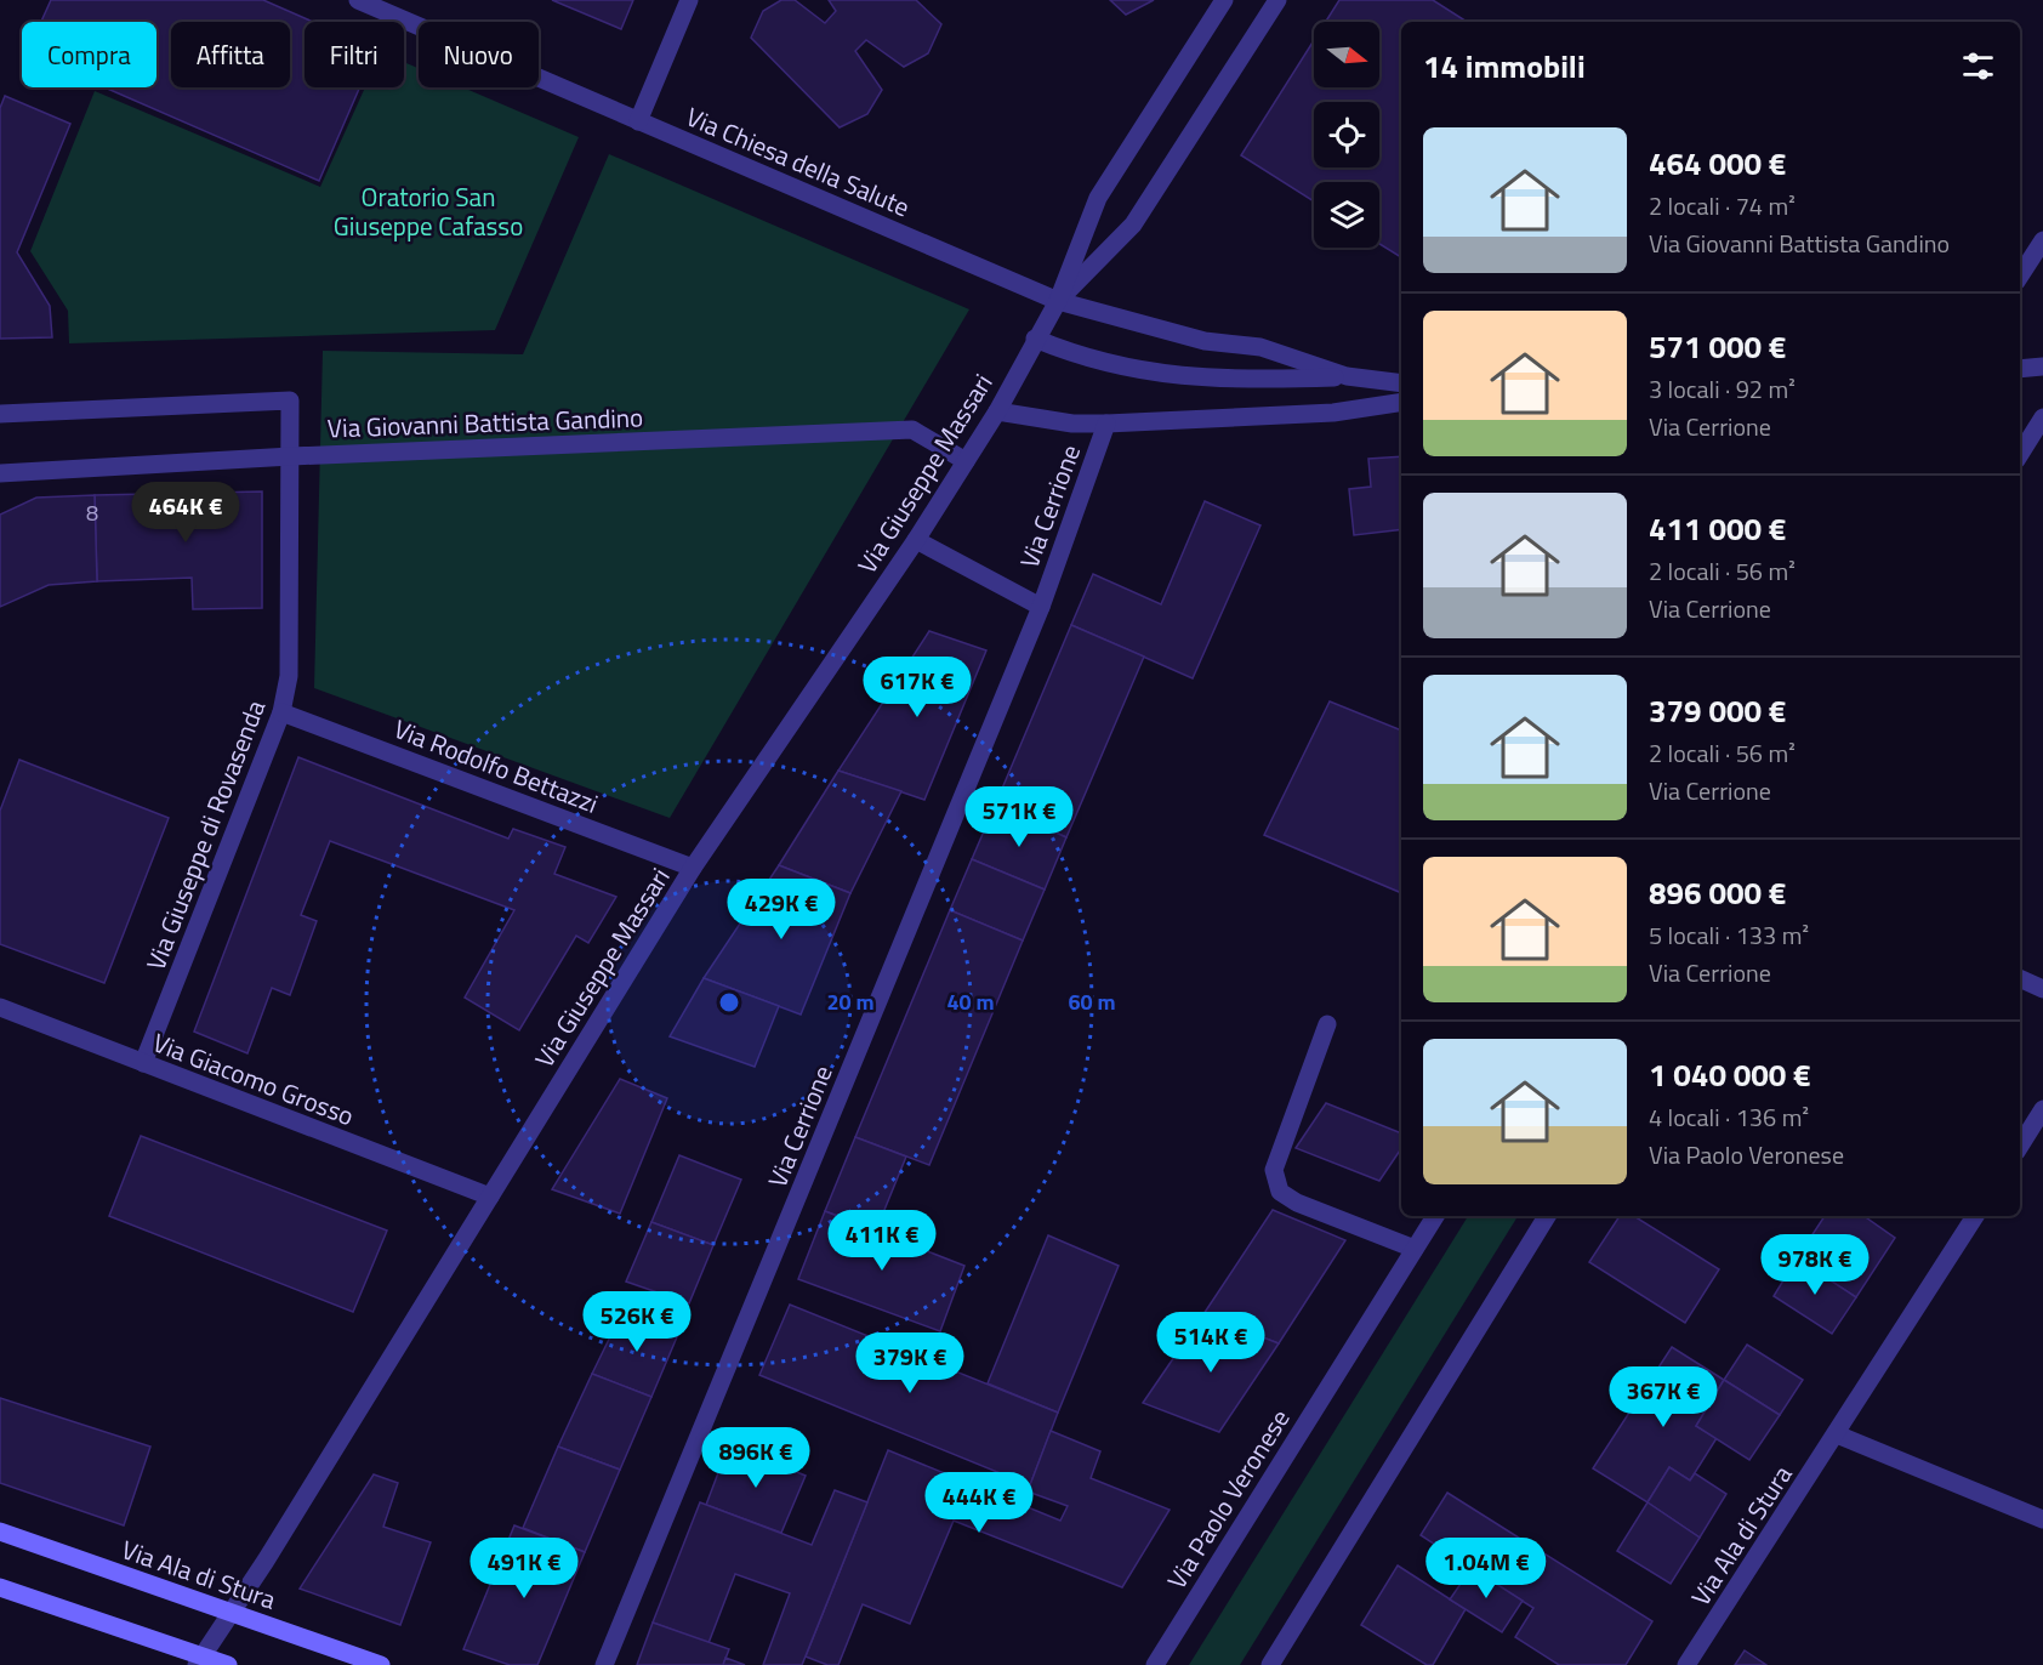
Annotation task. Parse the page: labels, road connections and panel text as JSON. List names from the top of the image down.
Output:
{
  "streets": {
    "street": [
      "Via Chiesa della Salute",
      "Via Giovanni Battista Gandino",
      "Via Giuseppe Massari",
      "Via Cerrione",
      "Via Rodolfo Bettazzi",
      "Via Giuseppe di Rovasenda",
      "Via Giacomo Grosso",
      "Via Paolo Veronese",
      "Via Ala di Stura"
    ]
  },
  "crossings": [
    ["Via Chiesa della Salute", "Via Giuseppe Massari"],
    ["Via Giovanni Battista Gandino", "Via Giuseppe Massari"],
    ["Via Giovanni Battista Gandino", "Via Giuseppe di Rovasenda"],
    ["Via Giuseppe Massari", "Via Cerrione"],
    ["Via Giuseppe Massari", "Via Rodolfo Bettazzi"],
    ["Via Giuseppe Massari", "Via Giacomo Grosso"],
    ["Via Giuseppe Massari", "Via Ala di Stura"],
    ["Via Rodolfo Bettazzi", "Via Giuseppe di Rovasenda"],
    ["Via Giuseppe di Rovasenda", "Via Giacomo Grosso"]
  ],
  "parks": ["Oratorio San Giuseppe Cafasso"],
  "house_numbers": ["8"],
  "north": "right",
  "page": {
    "chip": [
      "Compra",
      "Affitta",
      "Filtri",
      "Nuovo"
    ],
    "heading": "14 immobili",
    "list": [
      {
        "name": "464 000 €",
        "note": "2 locali · 74 m² · Via Giovanni Battista Gandino"
      },
      {
        "name": "571 000 €",
        "note": "3 locali · 92 m² · Via Cerrione"
      },
      {
        "name": "411 000 €",
        "note": "2 locali · 56 m² · Via Cerrione"
      },
      {
        "name": "379 000 €",
        "note": "2 locali · 56 m² · Via Cerrione"
      },
      {
        "name": "896 000 €",
        "note": "5 locali · 133 m² · Via Cerrione"
      },
      {
        "name": "1 040 000 €",
        "note": "4 locali · 136 m² · Via Paolo Veronese"
      }
    ],
    "price": [
      "464K €",
      "617K €",
      "571K €",
      "429K €",
      "411K €",
      "978K €",
      "526K €",
      "514K €",
      "379K €",
      "367K €",
      "896K €",
      "444K €",
      "491K €",
      "1.04M €"
    ]
  },
  "rings": ["20 m", "40 m", "60 m"]
}
